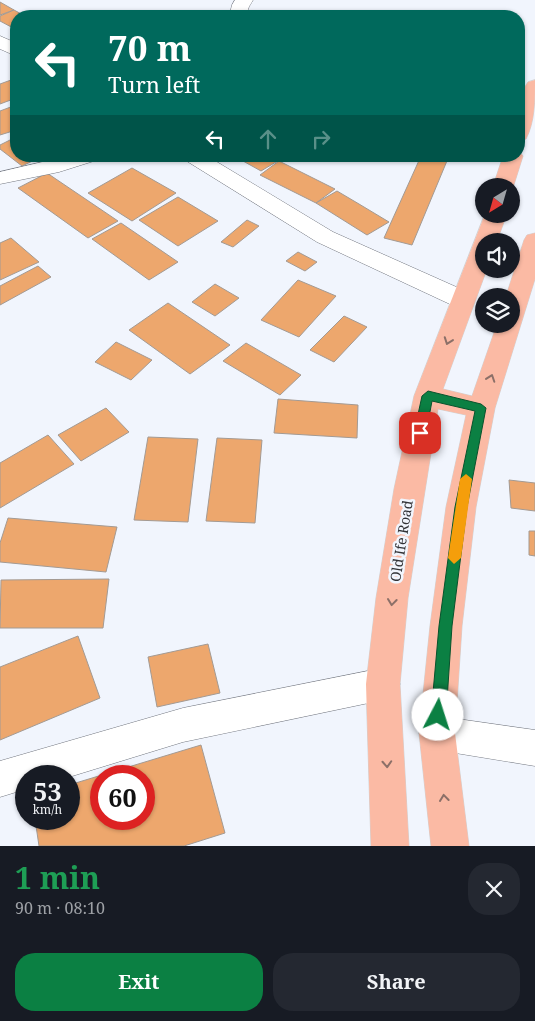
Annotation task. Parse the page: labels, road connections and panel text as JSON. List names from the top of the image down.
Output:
{
  "streets": {
    "main road": ["Old Ife Road"]
  },
  "north": "bottom left",
  "page": {
    "turn": ["70 m", "Turn left"],
    "speed": "53 km/h",
    "limit": "60",
    "heading": ["1 min", "90 m · 08:10"],
    "buttons": ["Exit", "Share"]
  }
}
